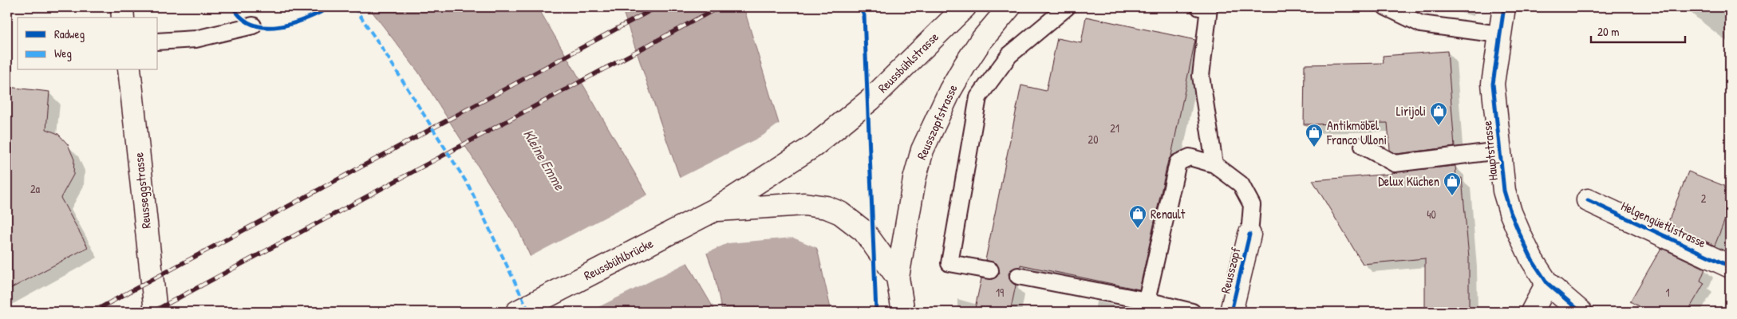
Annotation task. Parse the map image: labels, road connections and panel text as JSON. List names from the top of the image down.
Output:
{
  "streets": {
    "main road": [
      "Reussbühlstrasse",
      "Reusszopfstrasse",
      "Hauptstrasse",
      "Reusseggstrasse",
      "Helgengüetlistrasse",
      "Reussbühlbrücke",
      "Reusszopf"
    ]
  },
  "crossings": [
    ["Reussbühlstrasse", "Reussbühlbrücke"],
    ["Reusszopfstrasse", "Reussbühlbrücke"]
  ],
  "water": ["Kleine Emme"],
  "places": {
    "shop": [
      "Lirijoli",
      "Antikmöbel Franco Ulloni",
      "Delux Küchen",
      "Renault"
    ]
  },
  "house_numbers": [
    "21",
    "20",
    "2a",
    "2",
    "40",
    "19",
    "1"
  ],
  "legend": ["Radweg", "Weg"],
  "scale_bar": "20 m"
}
